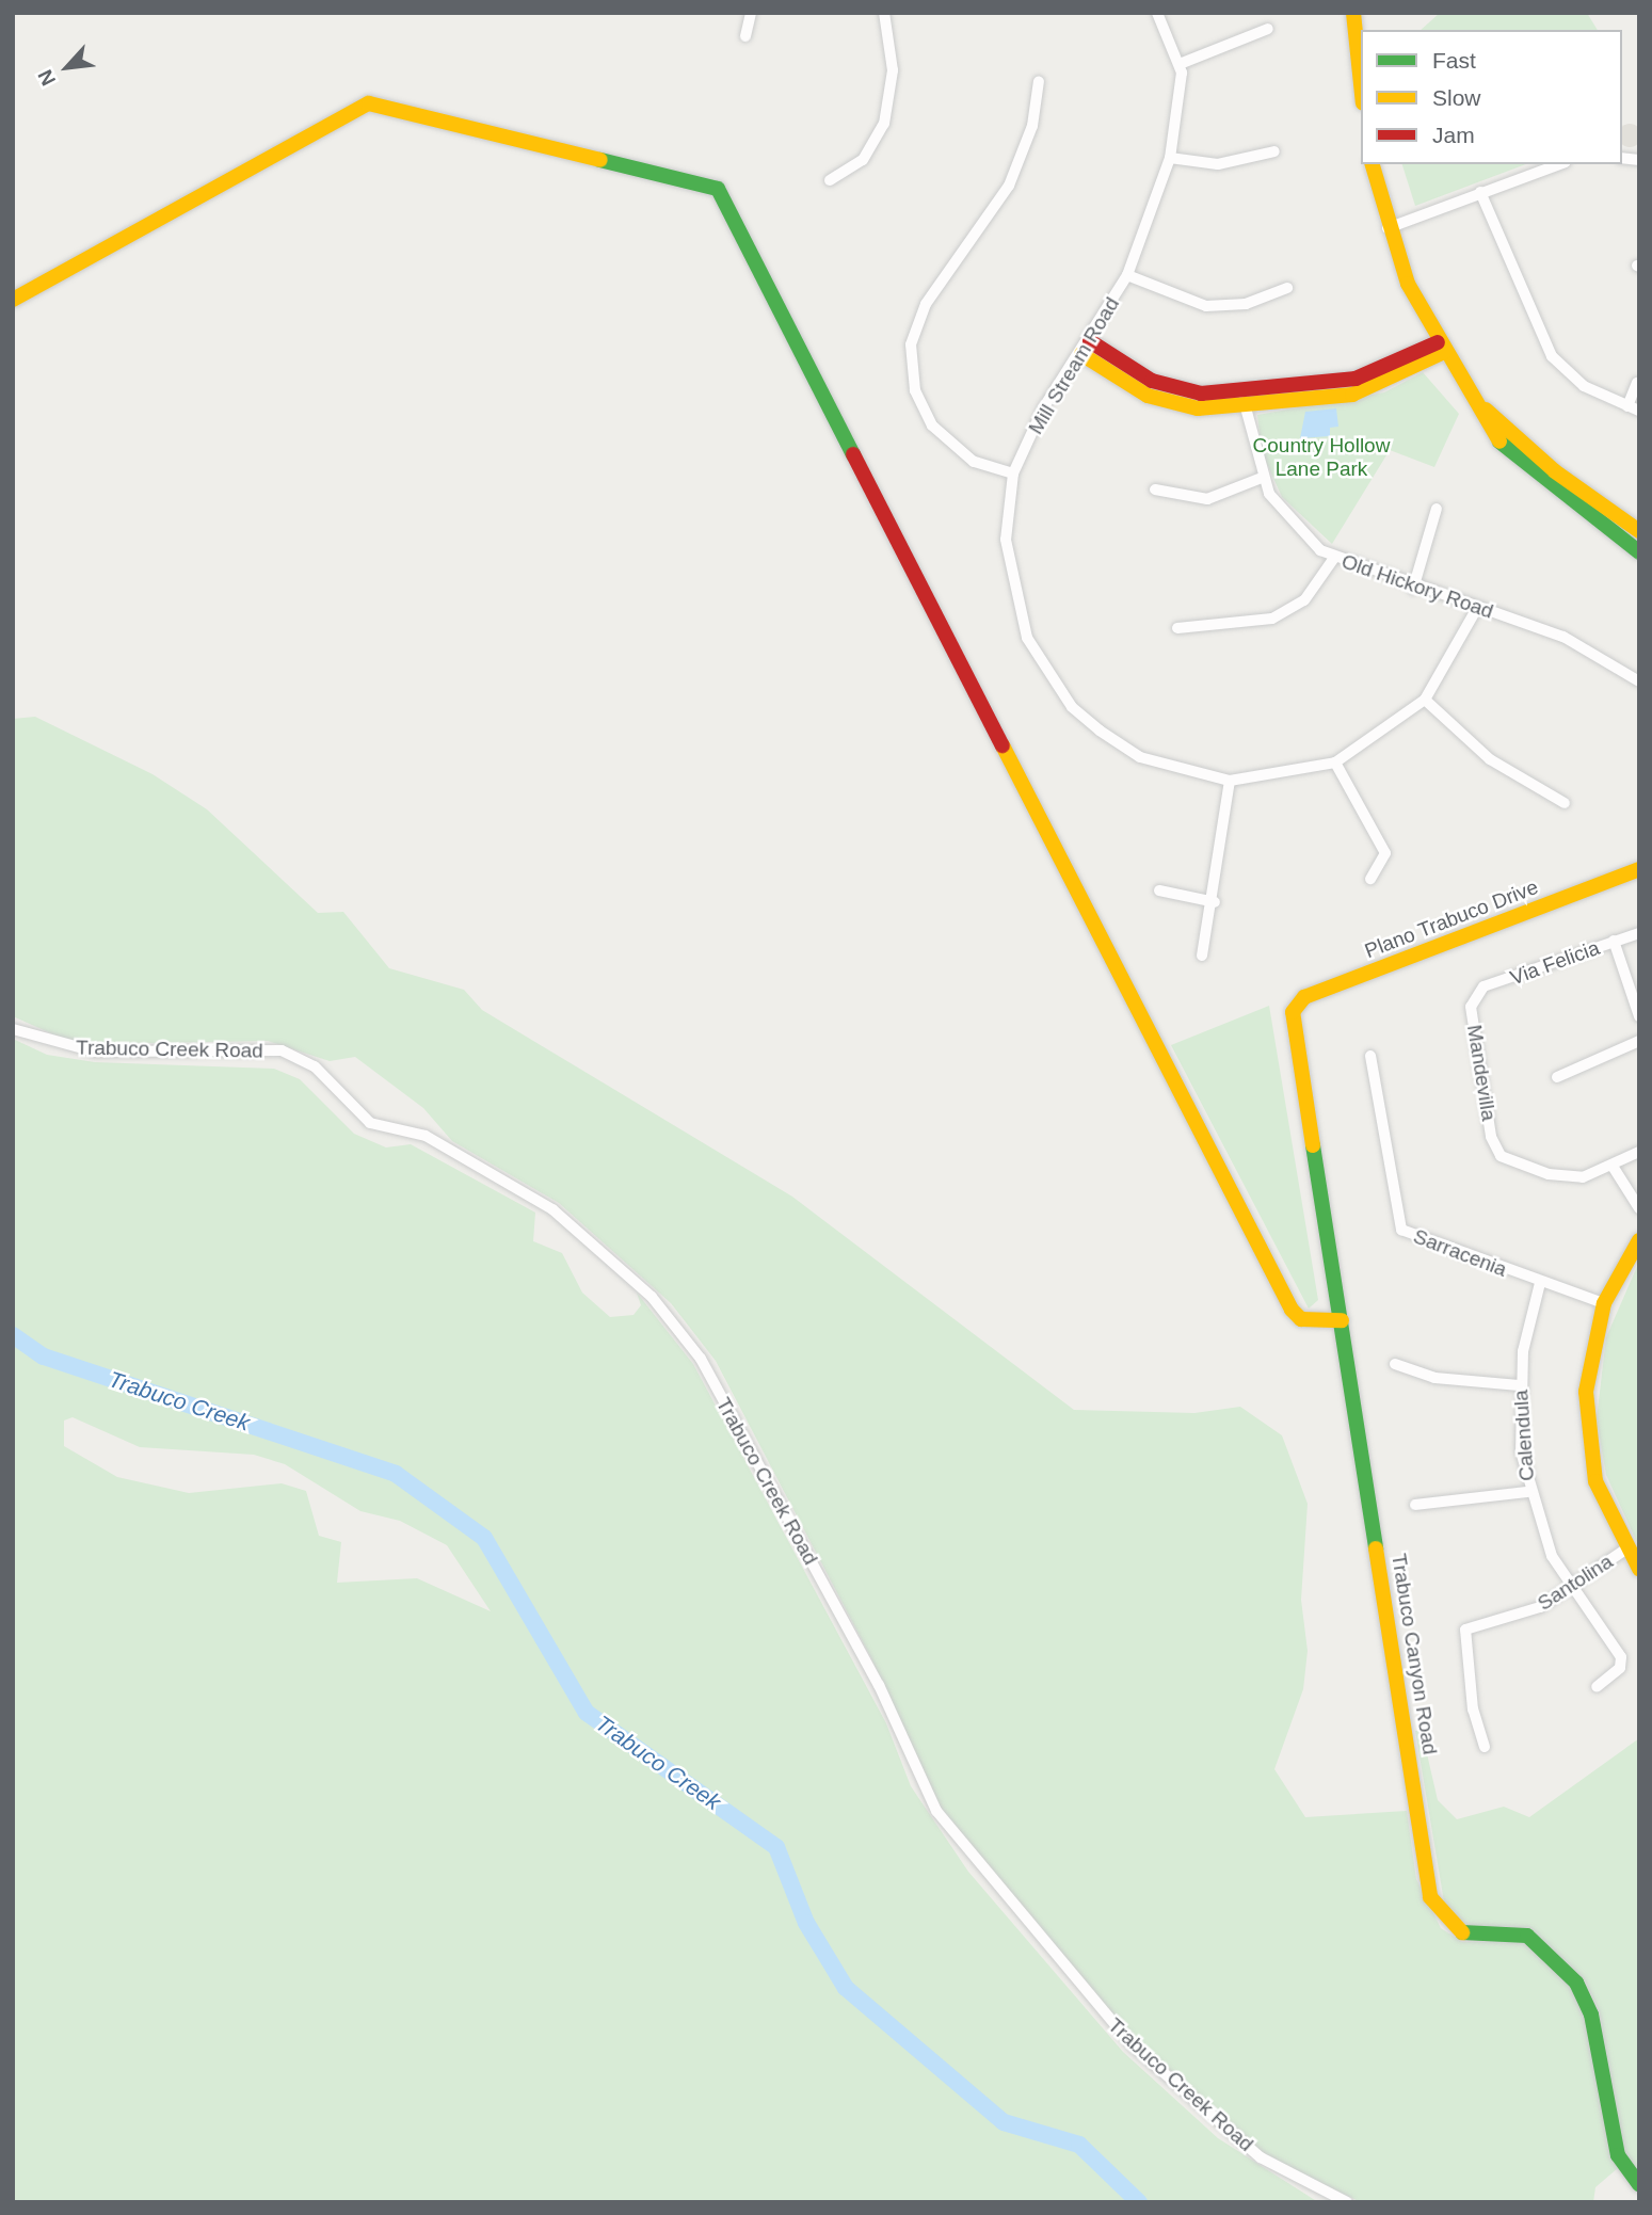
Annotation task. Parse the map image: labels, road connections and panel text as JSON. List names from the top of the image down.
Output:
{
  "streets": {
    "street": [
      "Mill Stream Road",
      "Old Hickory Road",
      "Plano Trabuco Drive",
      "Via Felicia",
      "Trabuco Creek Road",
      "Mandevilla",
      "Sarracenia",
      "Calendula",
      "Santolina",
      "Trabuco Canyon Road"
    ]
  },
  "crossings": [
    ["Mill Stream Road", "Old Hickory Road"],
    ["Plano Trabuco Drive", "Trabuco Canyon Road"],
    ["Via Felicia", "Mandevilla"],
    ["Sarracenia", "Calendula"],
    ["Calendula", "Santolina"]
  ],
  "water": ["Trabuco Creek"],
  "parks": ["Country Hollow Lane Park"],
  "legend": ["Fast", "Slow", "Jam"],
  "north": "bottom left"
}
